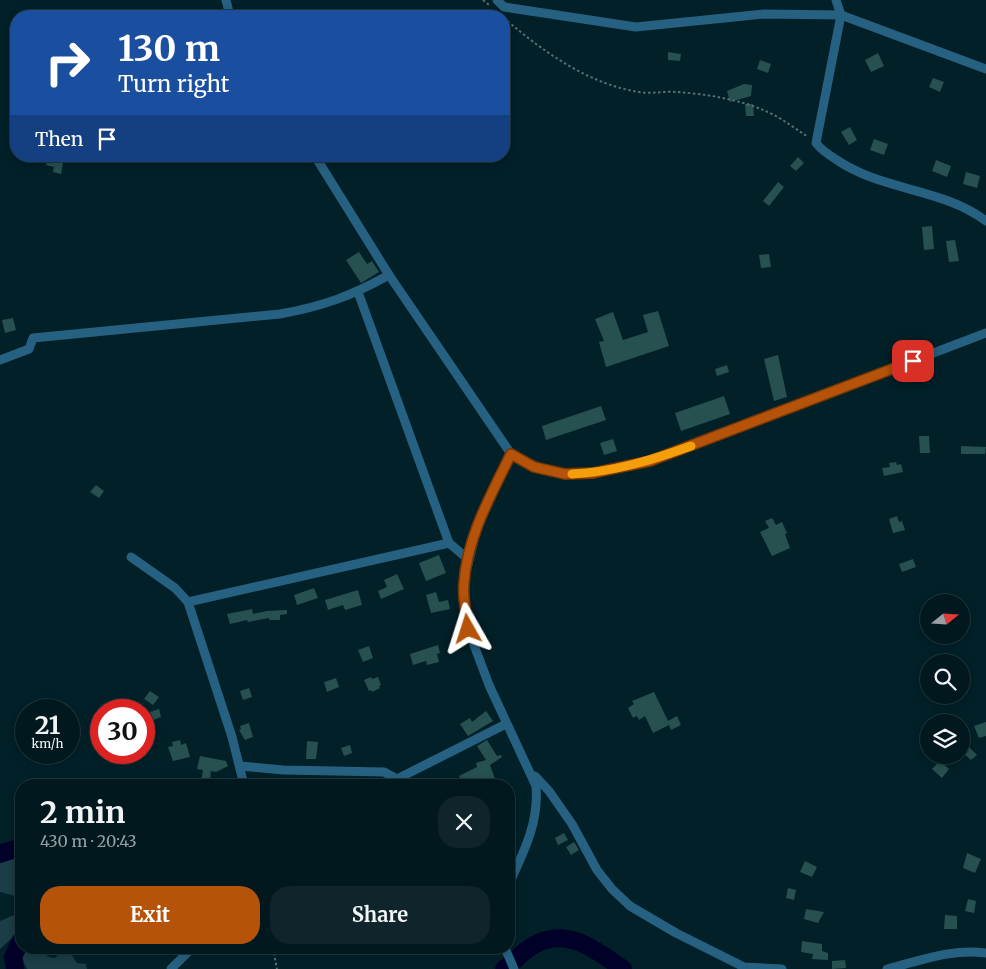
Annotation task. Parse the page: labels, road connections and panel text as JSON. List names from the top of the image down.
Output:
{
  "north": "right",
  "page": {
    "turn": ["130 m", "Turn right"],
    "then": "Then",
    "speed": "21 km/h",
    "limit": "30",
    "heading": ["2 min", "430 m · 20:43"],
    "buttons": ["Exit", "Share"]
  }
}
